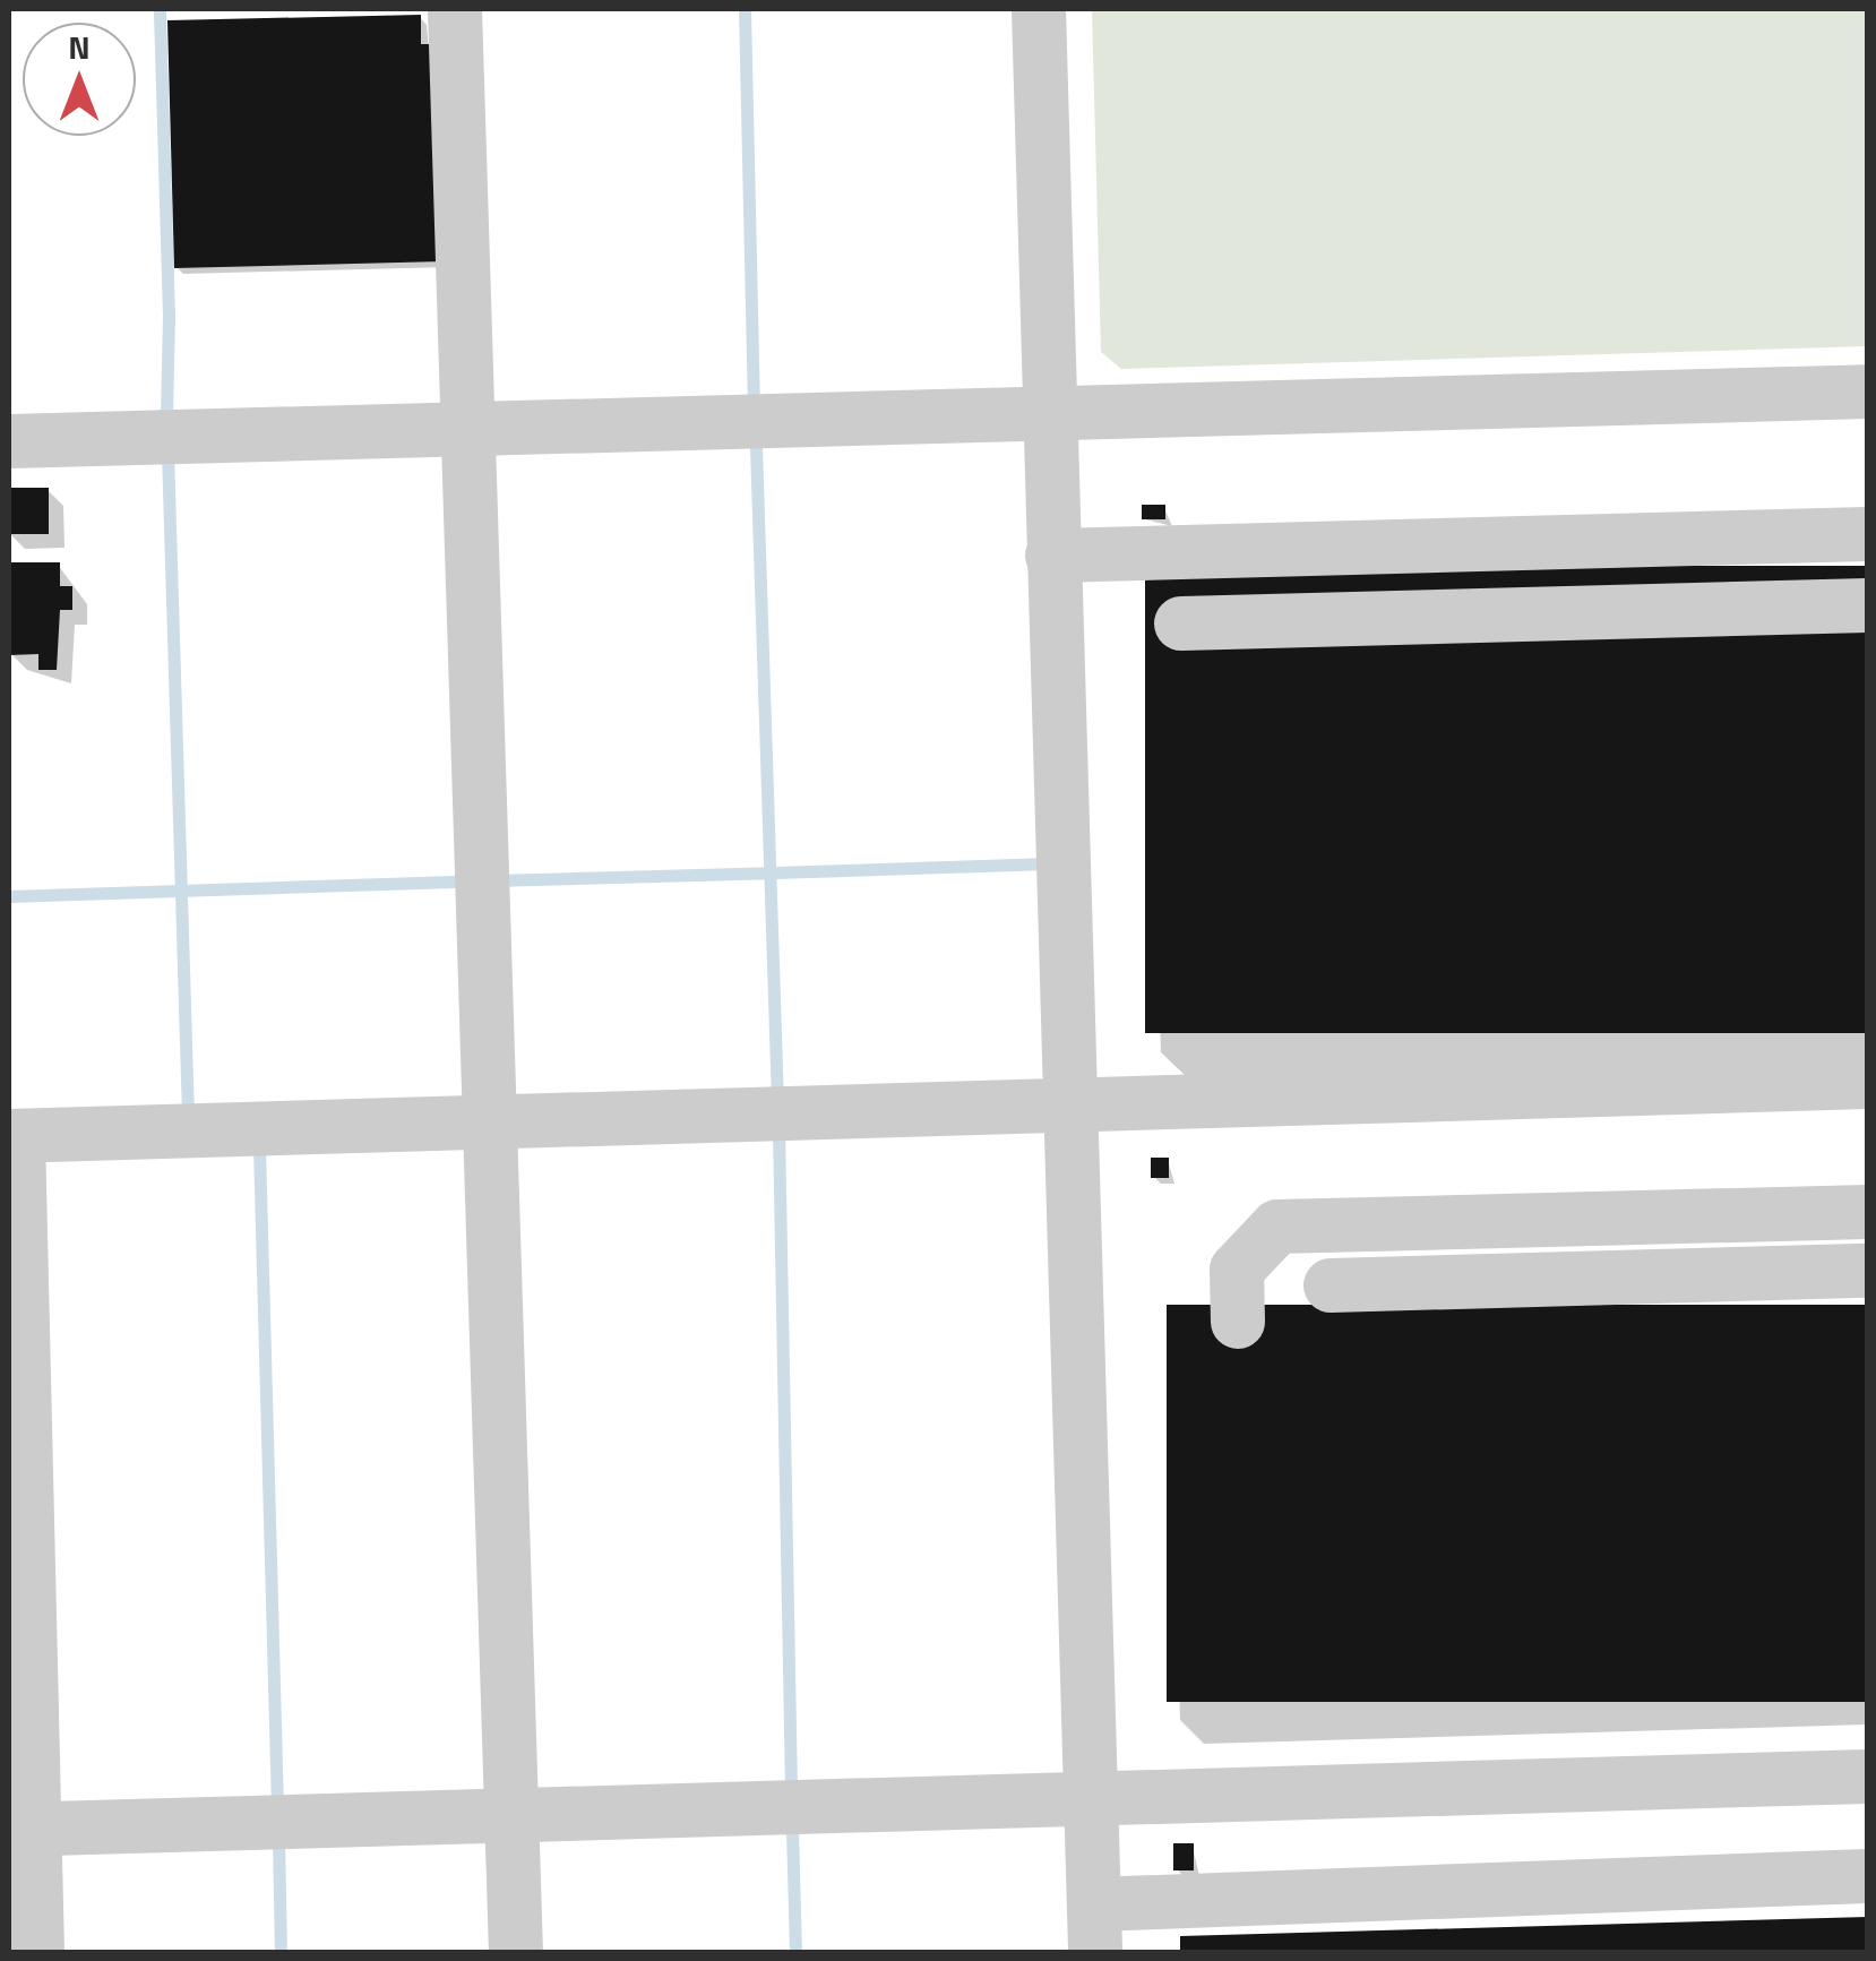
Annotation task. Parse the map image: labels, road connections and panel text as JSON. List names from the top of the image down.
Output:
{
  "north": "top"
}
